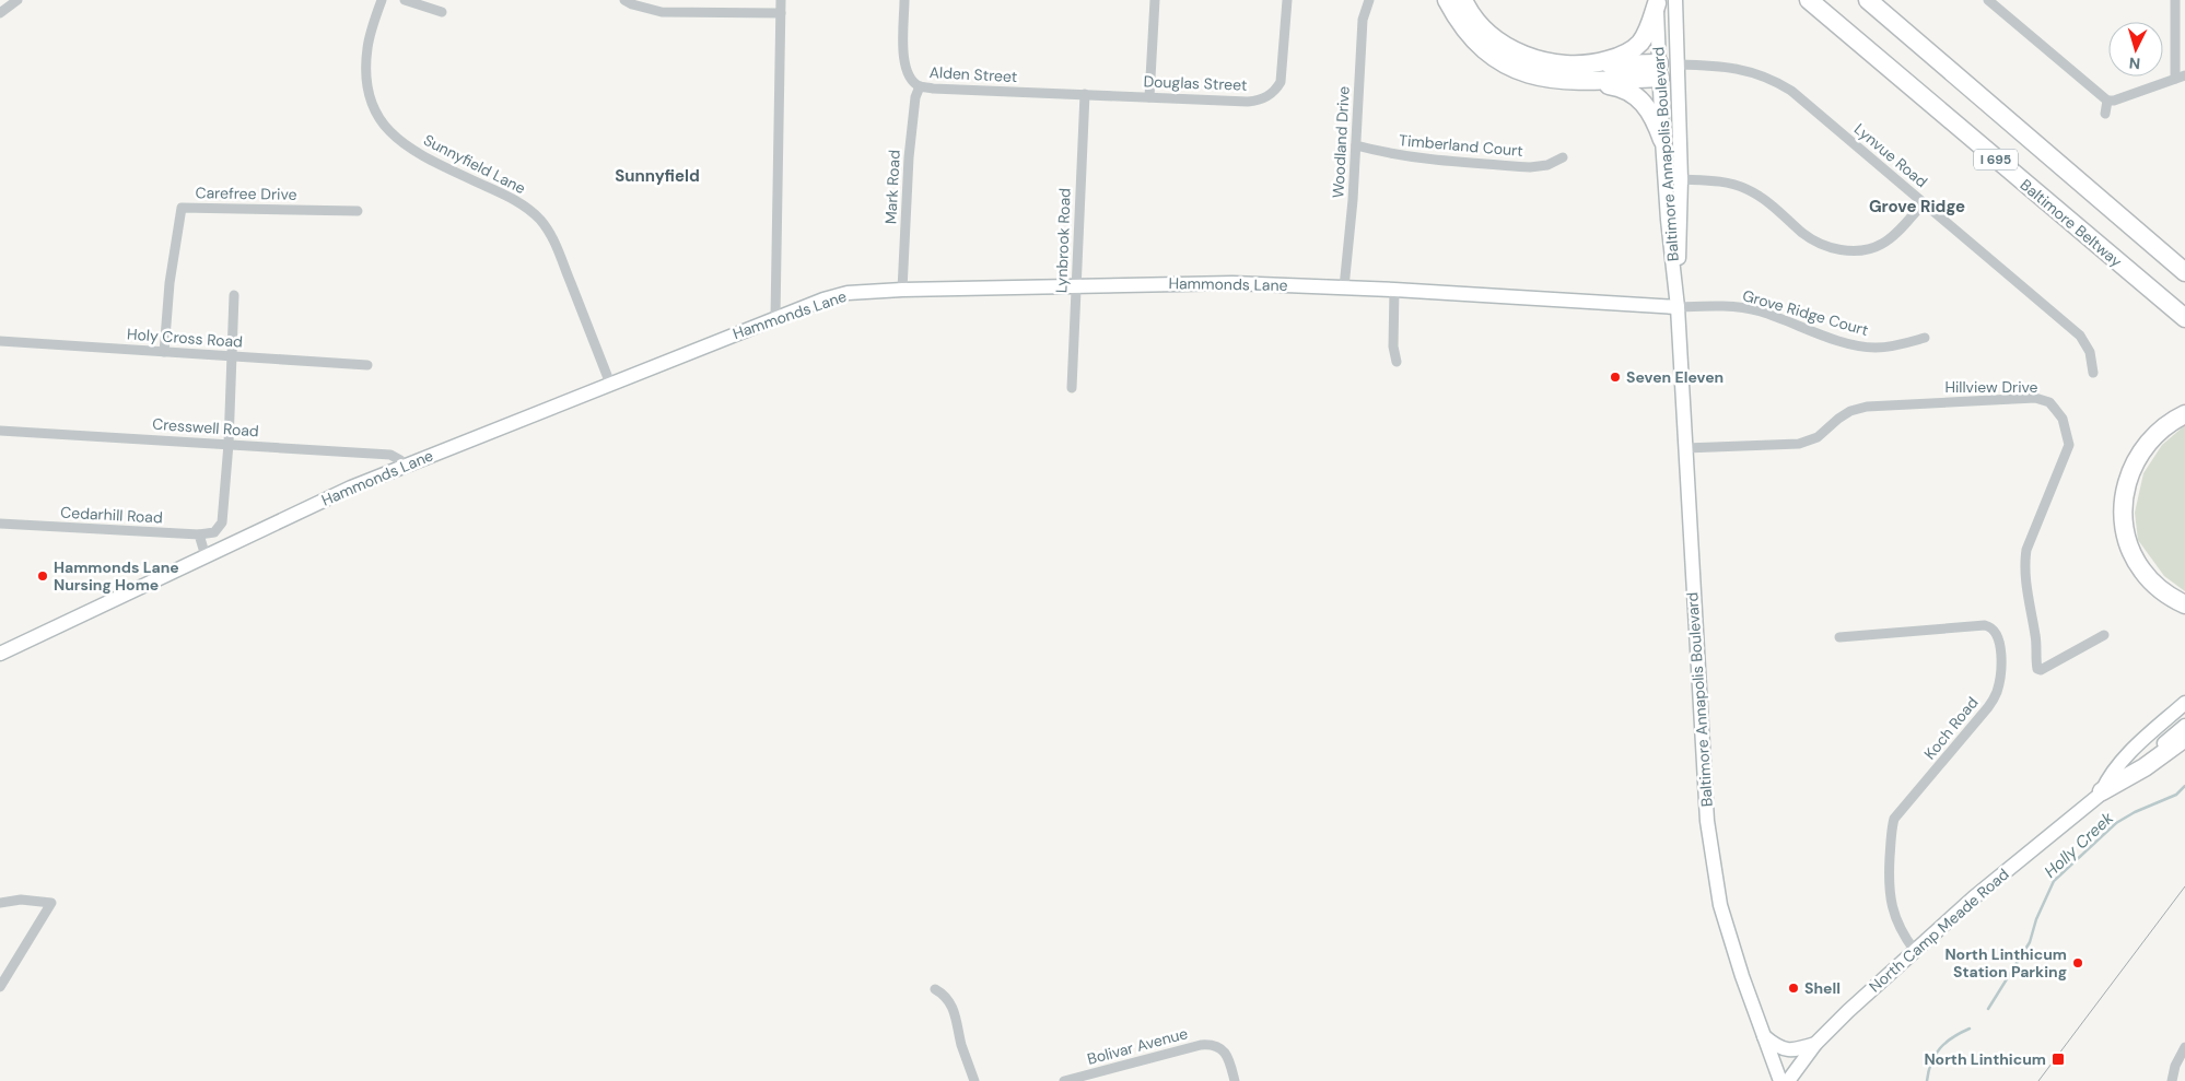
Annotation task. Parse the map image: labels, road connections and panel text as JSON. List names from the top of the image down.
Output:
{
  "streets": {
    "highway": ["I 695", "Baltimore Beltway"],
    "main road": ["Baltimore Annapolis Boulevard", "Hammonds Lane", "North Camp Meade Road"],
    "street": [
      "Alden Street",
      "Douglas Street",
      "Woodland Drive",
      "Timberland Court",
      "Lynvue Road",
      "Sunnyfield Lane",
      "Mark Road",
      "Carefree Drive",
      "Lynbrook Road",
      "Grove Ridge Court",
      "Holy Cross Road",
      "Hillview Drive",
      "Cresswell Road",
      "Cedarhill Road",
      "Koch Road",
      "Bolivar Avenue"
    ]
  },
  "crossings": [
    ["Alden Street", "Douglas Street"],
    ["Alden Street", "Mark Road"],
    ["Alden Street", "Lynbrook Road"],
    ["Douglas Street", "Lynbrook Road"],
    ["Woodland Drive", "Timberland Court"],
    ["Woodland Drive", "Hammonds Lane"],
    ["Baltimore Annapolis Boulevard", "Lynvue Road"],
    ["Baltimore Annapolis Boulevard", "Hammonds Lane"],
    ["Baltimore Annapolis Boulevard", "Grove Ridge Court"],
    ["Baltimore Annapolis Boulevard", "Hillview Drive"],
    ["Sunnyfield Lane", "Hammonds Lane"],
    ["Mark Road", "Hammonds Lane"],
    ["Carefree Drive", "Holy Cross Road"],
    ["Lynbrook Road", "Hammonds Lane"],
    ["Hammonds Lane", "Grove Ridge Court"],
    ["Hammonds Lane", "Cresswell Road"],
    ["Koch Road", "North Camp Meade Road"]
  ],
  "districts": ["Sunnyfield", "Grove Ridge"],
  "water": ["Holly Creek"],
  "places": {
    "other": [
      "Seven Eleven",
      "Hammonds Lane Nursing Home",
      "North Linthicum Station Parking",
      "Shell"
    ],
    "transit": ["North Linthicum"]
  },
  "north": "bottom"
}
